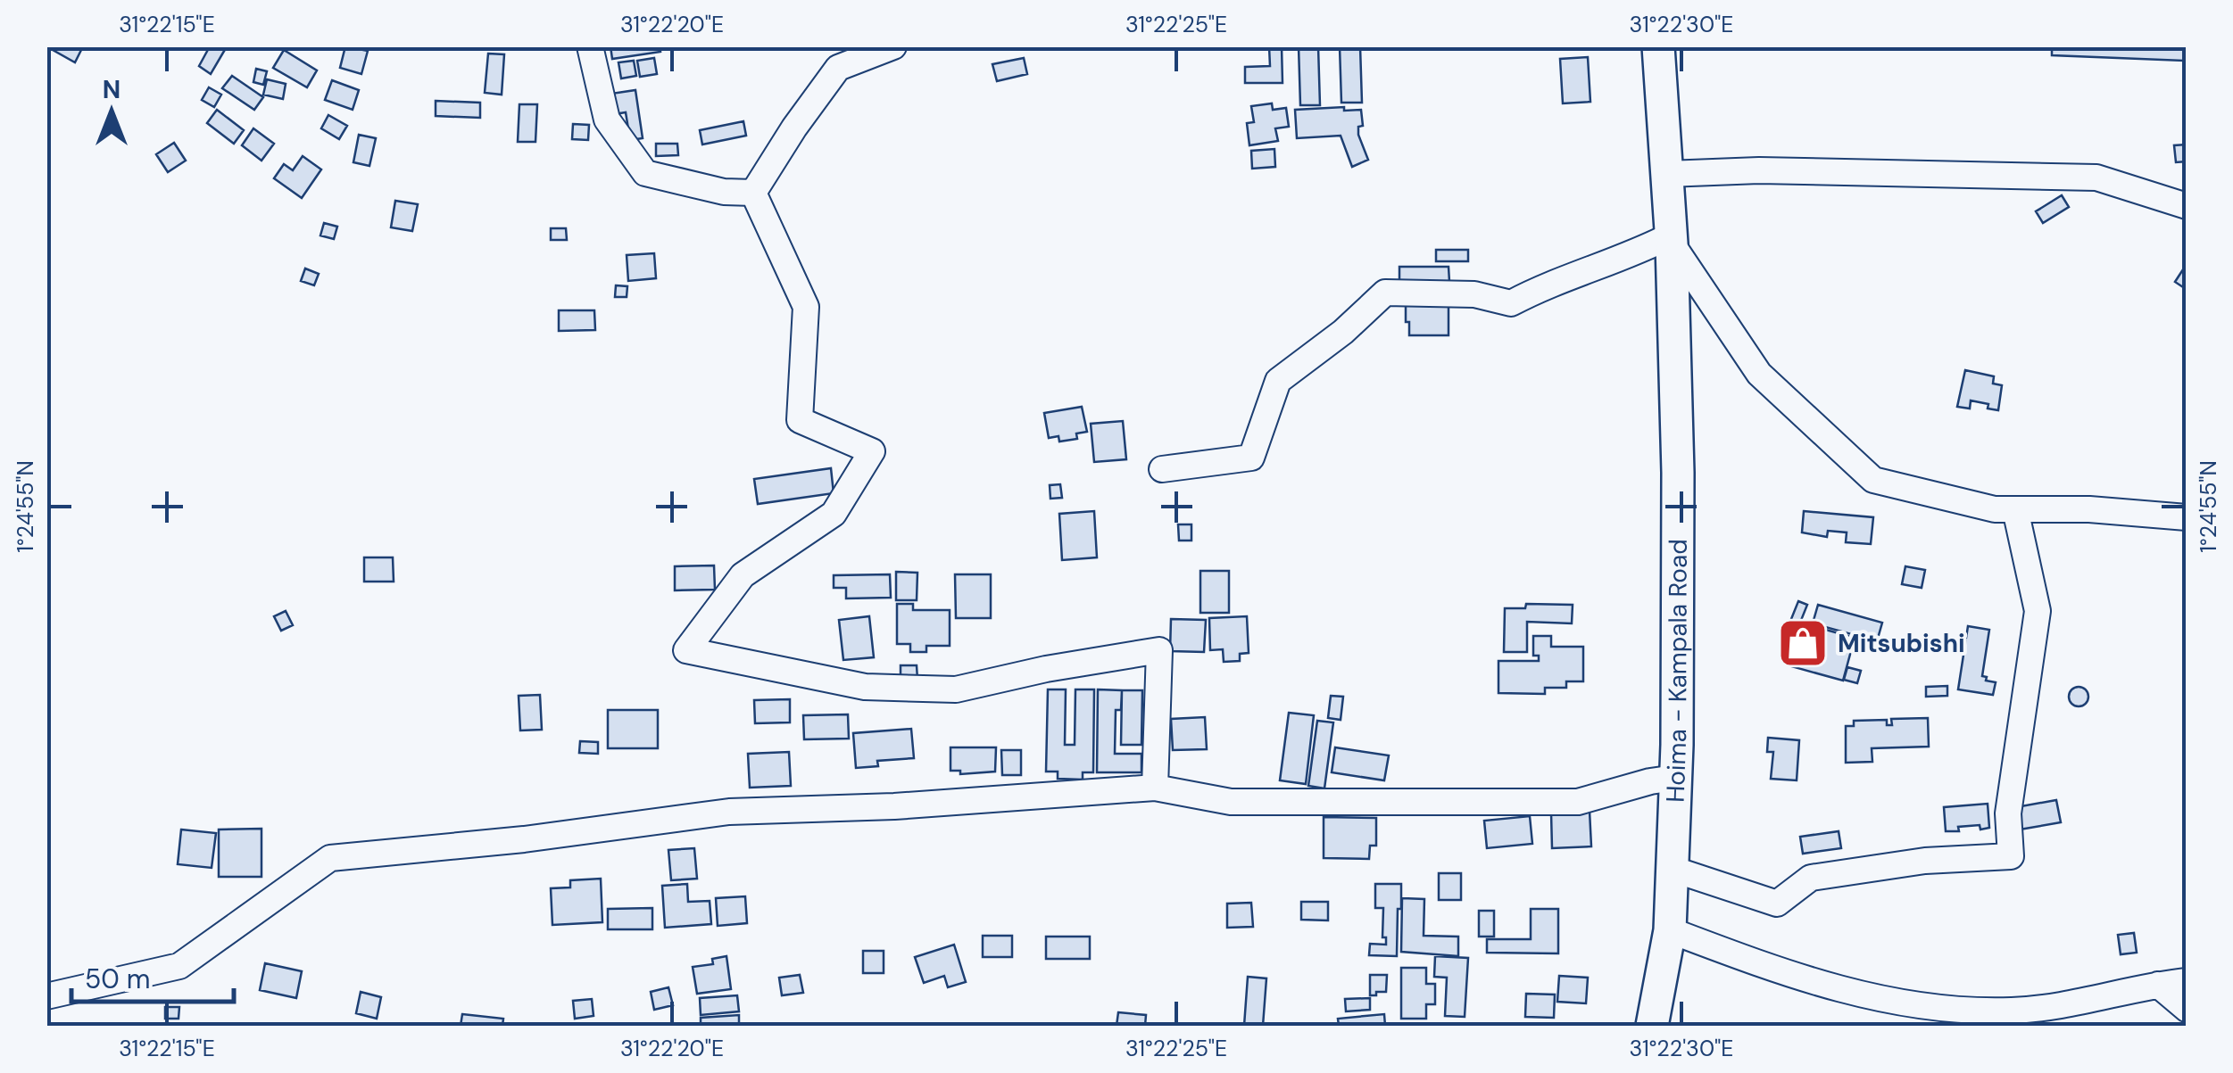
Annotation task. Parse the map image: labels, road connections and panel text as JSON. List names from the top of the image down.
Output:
{
  "streets": {
    "main road": ["Hoima - Kampala Road"]
  },
  "places": {
    "shop": ["Mitsubishi"]
  },
  "scale_bar": "50 m",
  "north": "top",
  "coordinates": [
    "31°22'15\"E",
    "31°22'20\"E",
    "31°22'25\"E",
    "31°22'30\"E",
    "1°24'55\"N"
  ]
}
